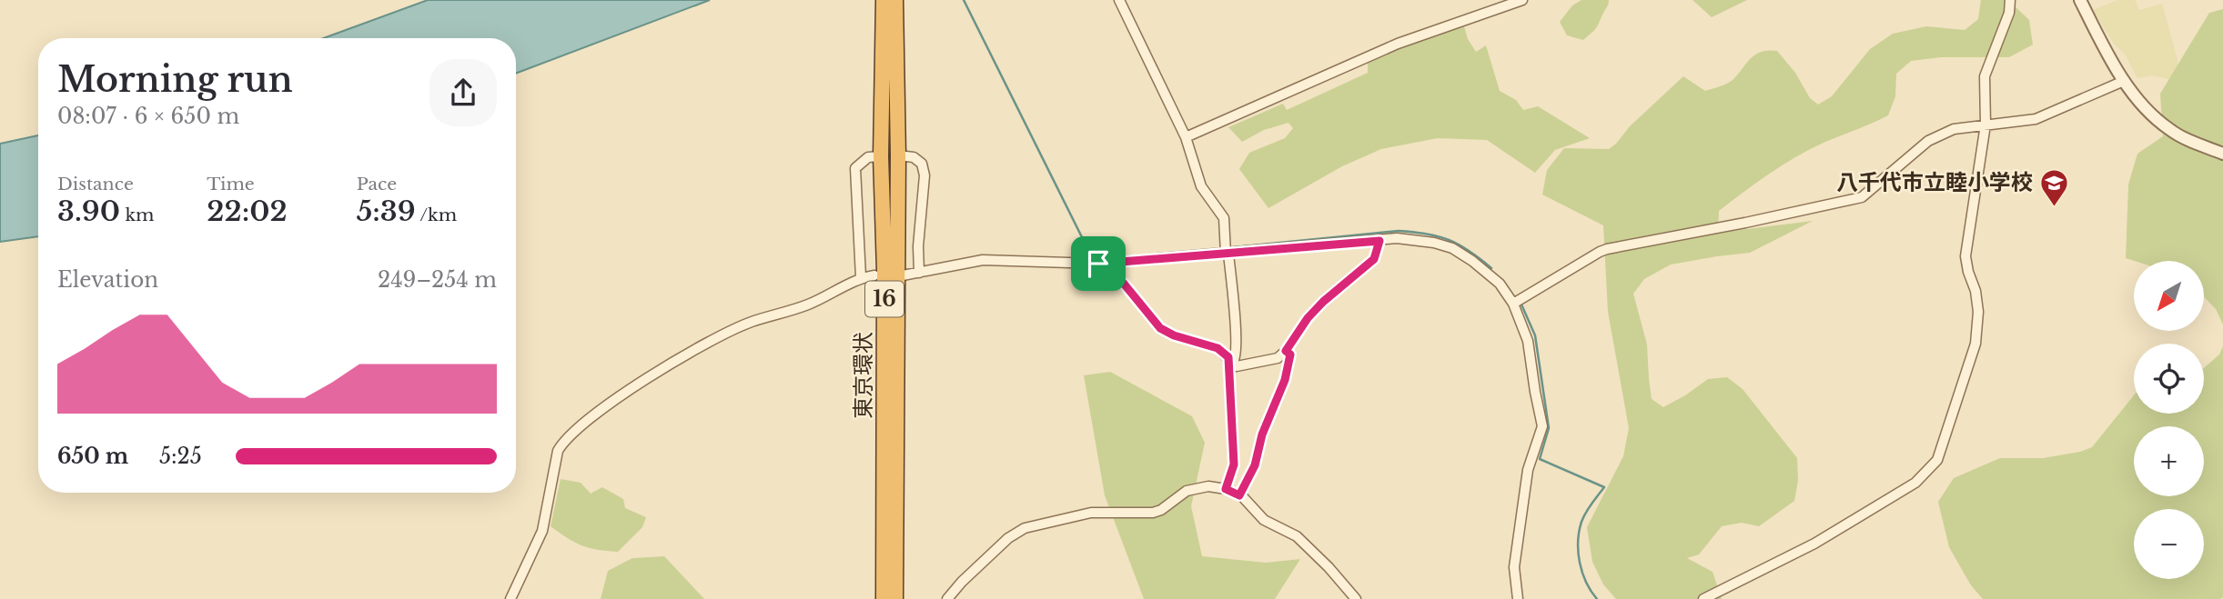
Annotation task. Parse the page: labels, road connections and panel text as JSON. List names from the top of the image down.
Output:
{
  "streets": {
    "highway": ["16", "東京環状"]
  },
  "places": {
    "school or university": ["八千代市立睦小学校"]
  },
  "north": "bottom left",
  "page": {
    "heading": ["Morning run", "08:07 · 6 × 650 m"],
    "stats": [
      ["Distance", "3.90 km"],
      ["Time", "22:02"],
      ["Pace", "5:39 /km"]
    ],
    "chart": ["Elevation", "249–254 m"],
    "map_buttons": ["+", "−"],
    "list": [
      {
        "name": "650 m",
        "note": "5:25"
      }
    ]
  }
}
